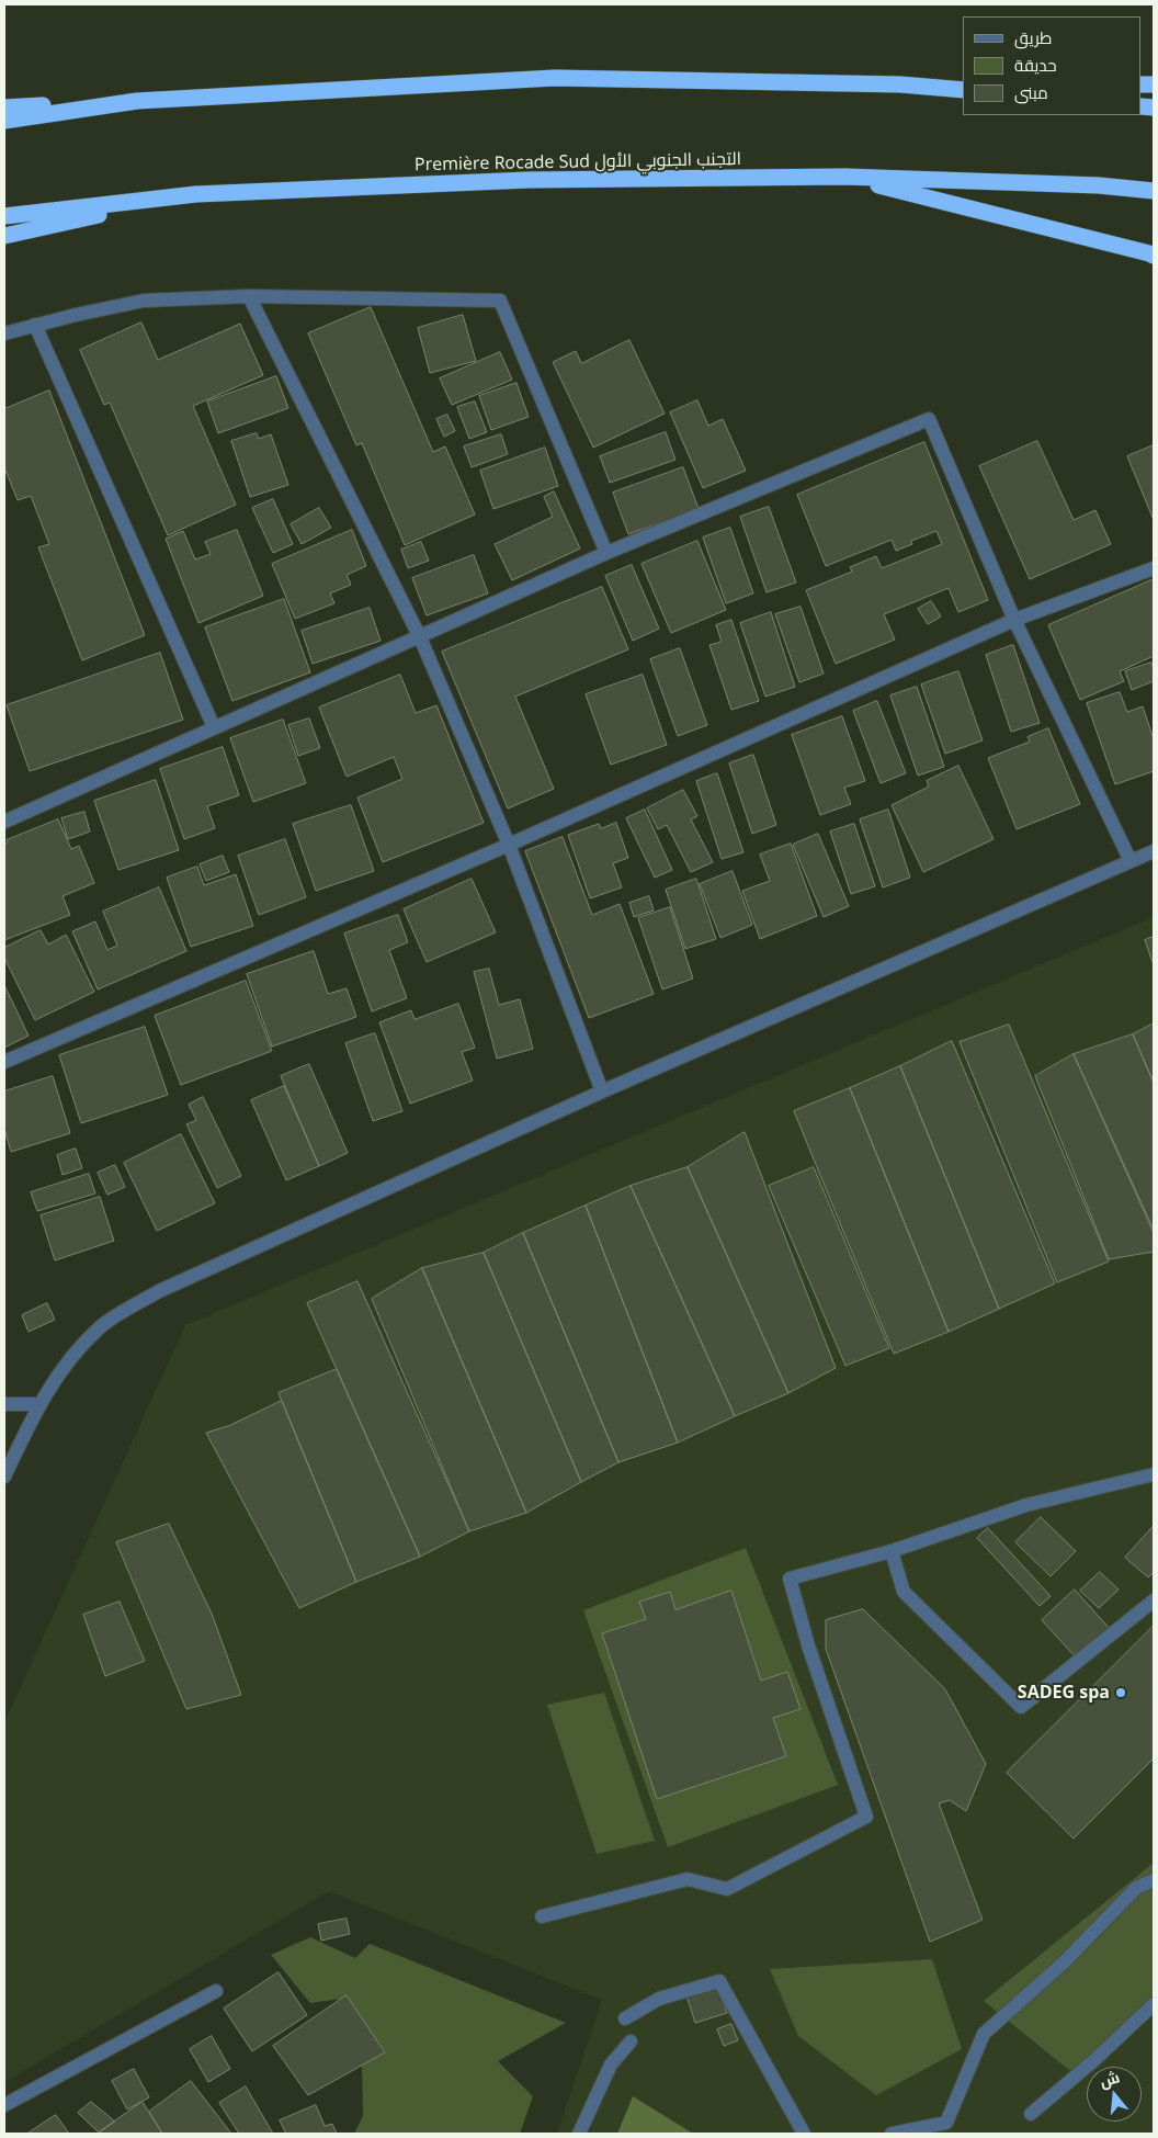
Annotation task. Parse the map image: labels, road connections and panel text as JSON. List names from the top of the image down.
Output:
{
  "streets": {
    "highway": ["Première Rocade Sud التجنب الجنوبي الأول"]
  },
  "places": ["SADEG spa"],
  "legend": ["طريق", "حديقة", "مبنى"],
  "north": "top"
}
